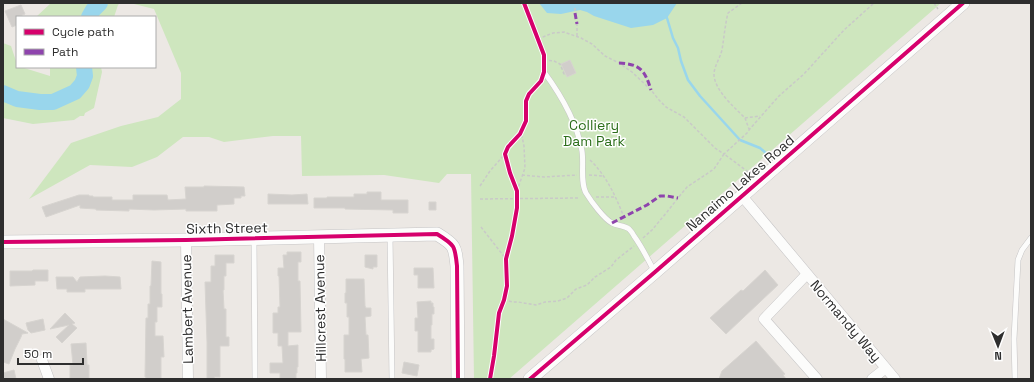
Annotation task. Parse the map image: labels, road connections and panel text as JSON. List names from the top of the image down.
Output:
{
  "streets": {
    "street": [
      "Nanaimo Lakes Road",
      "Sixth Street",
      "Hillcrest Avenue",
      "Lambert Avenue",
      "Normandy Way"
    ]
  },
  "crossings": [
    ["Nanaimo Lakes Road", "Normandy Way"],
    ["Sixth Street", "Hillcrest Avenue"],
    ["Sixth Street", "Lambert Avenue"]
  ],
  "parks": ["Colliery Dam Park"],
  "legend": ["Cycle path", "Path"],
  "scale_bar": "50 m",
  "north": "bottom"
}
